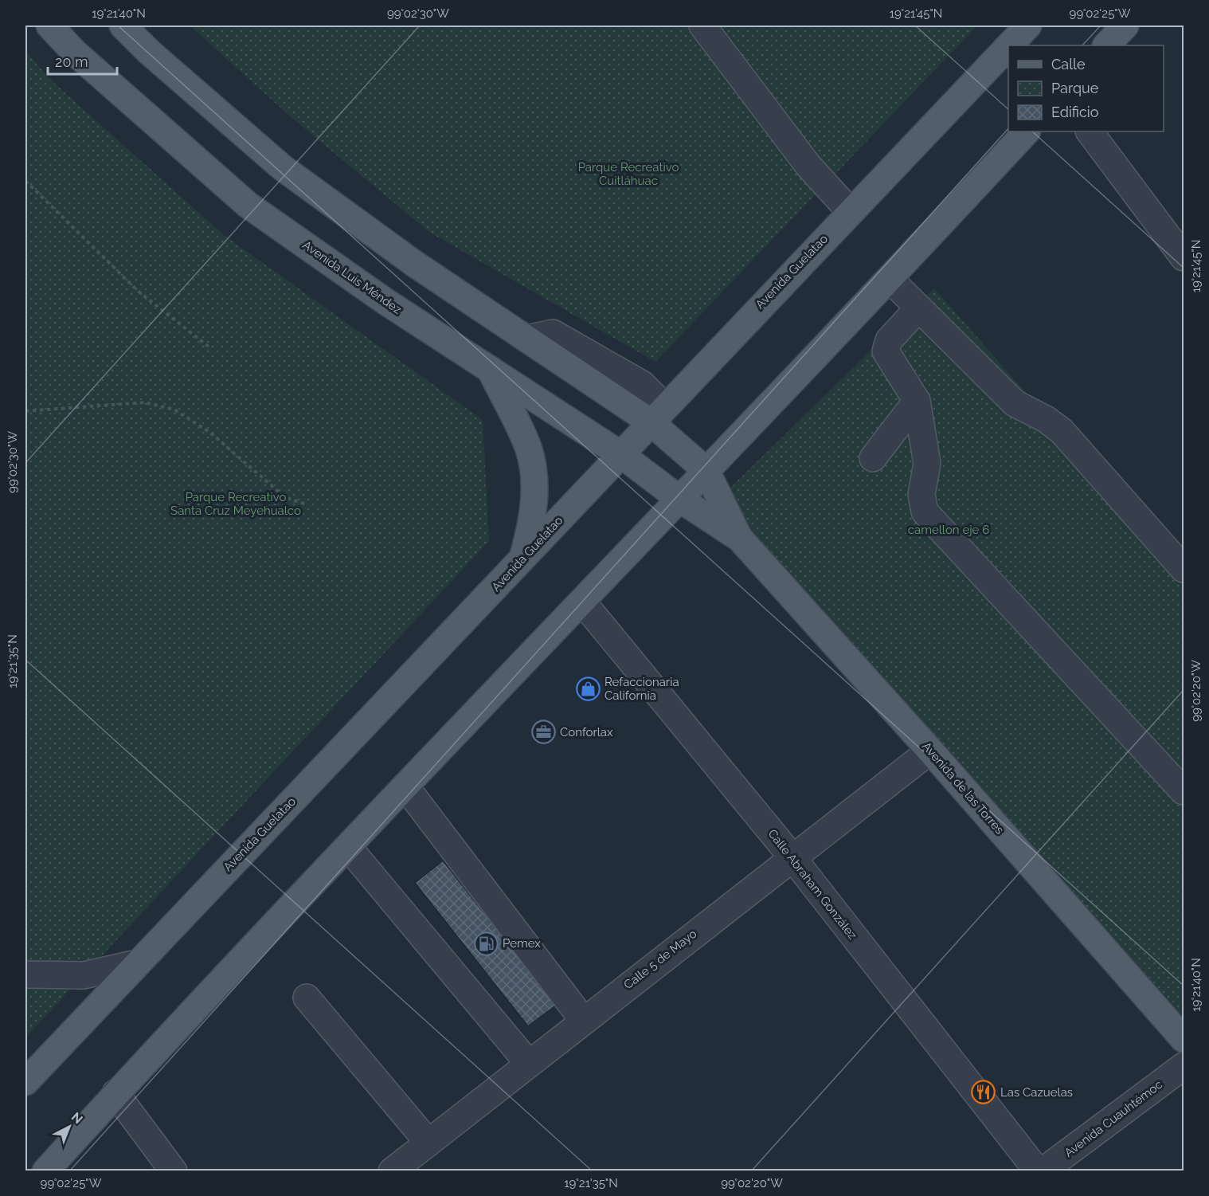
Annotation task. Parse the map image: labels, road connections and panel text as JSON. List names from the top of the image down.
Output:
{
  "streets": {
    "main road": ["Avenida Guelatao", "Avenida Luis Méndez", "Avenida de las Torres"],
    "street": ["Calle Abraham González", "Calle 5 de Mayo", "Avenida Cuauhtémoc"]
  },
  "crossings": [
    ["Avenida Guelatao", "Avenida Luis Méndez"],
    ["Avenida Luis Méndez", "Avenida de las Torres"],
    ["Avenida de las Torres", "Calle 5 de Mayo"],
    ["Calle Abraham González", "Calle 5 de Mayo"]
  ],
  "parks": ["Parque Recreativo Cuitláhuac", "Parque Recreativo Santa Cruz Meyehualco", "camellon eje 6"],
  "places": {
    "shop": ["Refaccionaria California"],
    "office": ["Conforlax"],
    "fuel station": ["Pemex"],
    "restaurant": ["Las Cazuelas"]
  },
  "legend": ["Calle", "Parque", "Edificio"],
  "scale_bar": "20 m",
  "north": "top right",
  "coordinates": [
    "19°21'40\"N",
    "99°02'30\"W",
    "19°21'45\"N",
    "99°02'25\"W",
    "19°21'35\"N",
    "99°02'20\"W"
  ]
}
